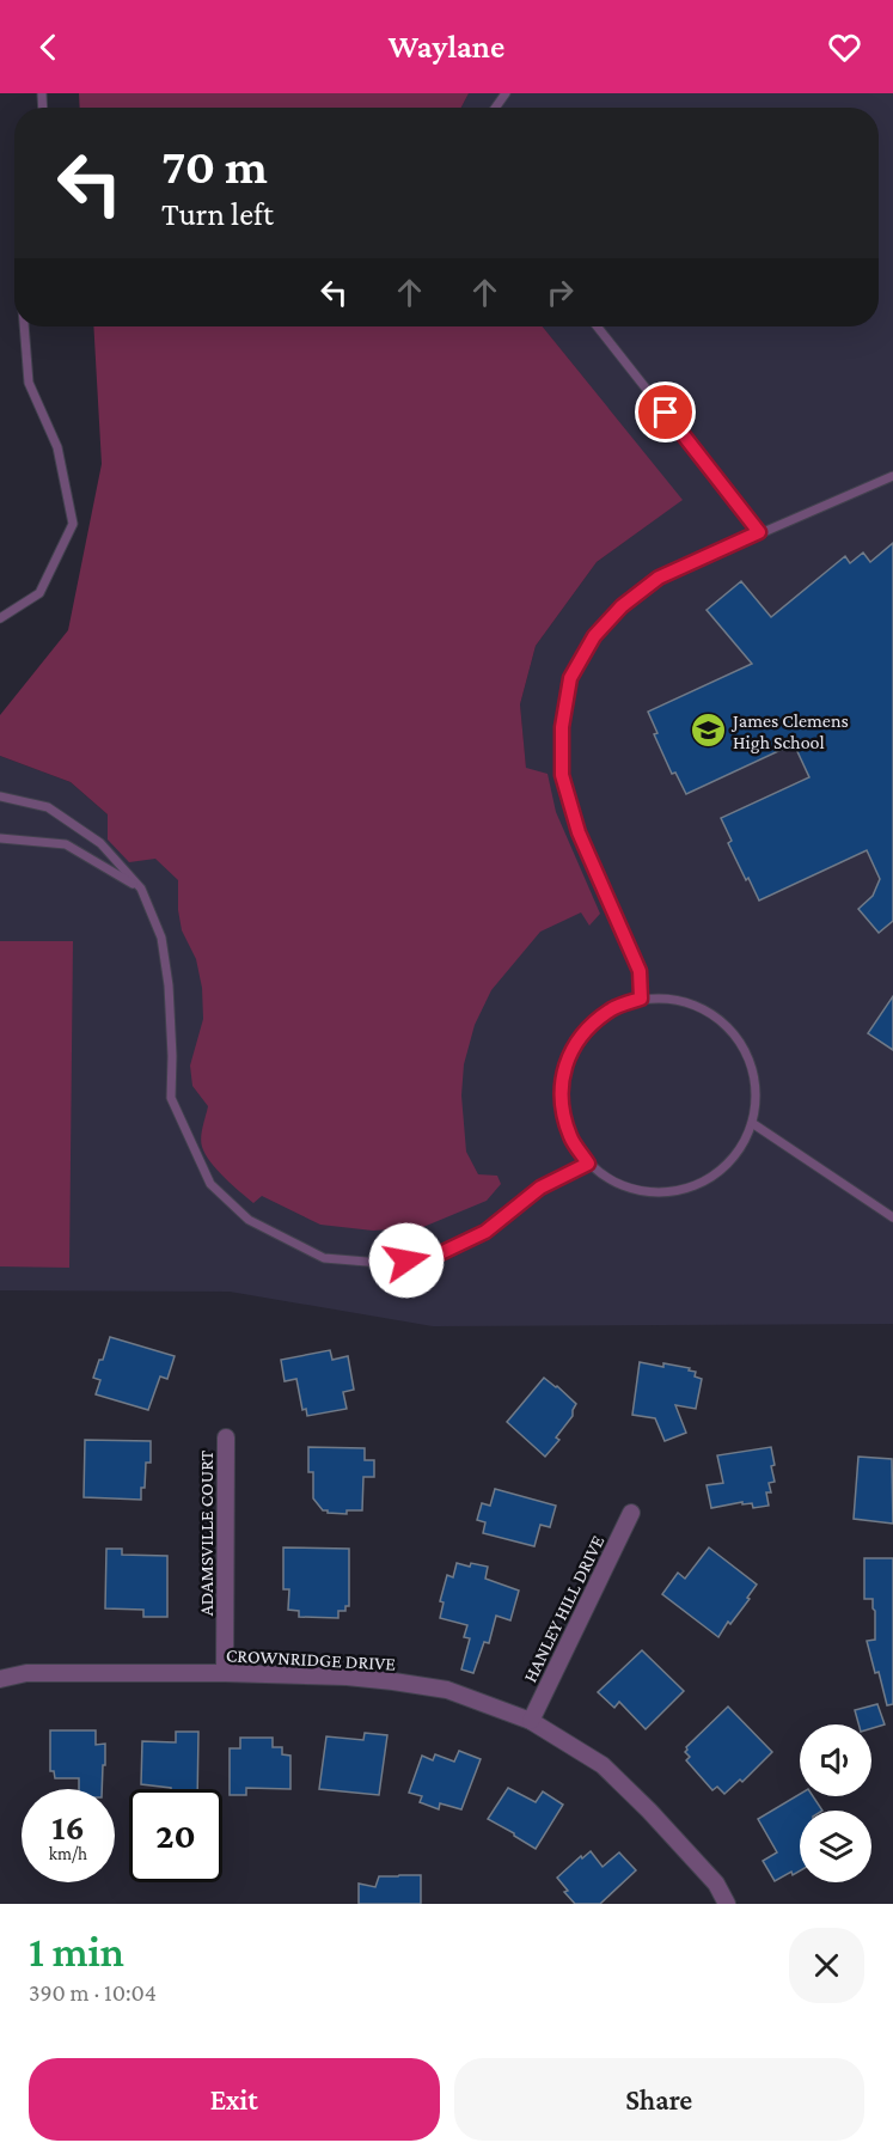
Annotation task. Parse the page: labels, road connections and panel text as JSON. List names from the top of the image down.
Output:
{
  "streets": {
    "street": ["ADAMSVILLE COURT", "HANLEY HILL DRIVE", "CROWNRIDGE DRIVE"]
  },
  "crossings": [
    ["ADAMSVILLE COURT", "CROWNRIDGE DRIVE"],
    ["HANLEY HILL DRIVE", "CROWNRIDGE DRIVE"]
  ],
  "places": {
    "school or university": ["James Clemens High School"]
  },
  "page": {
    "header": "Waylane",
    "turn": ["70 m", "Turn left"],
    "speed": "16 km/h",
    "limit": "20",
    "heading": ["1 min", "390 m · 10:04"],
    "buttons": ["Exit", "Share"]
  }
}
